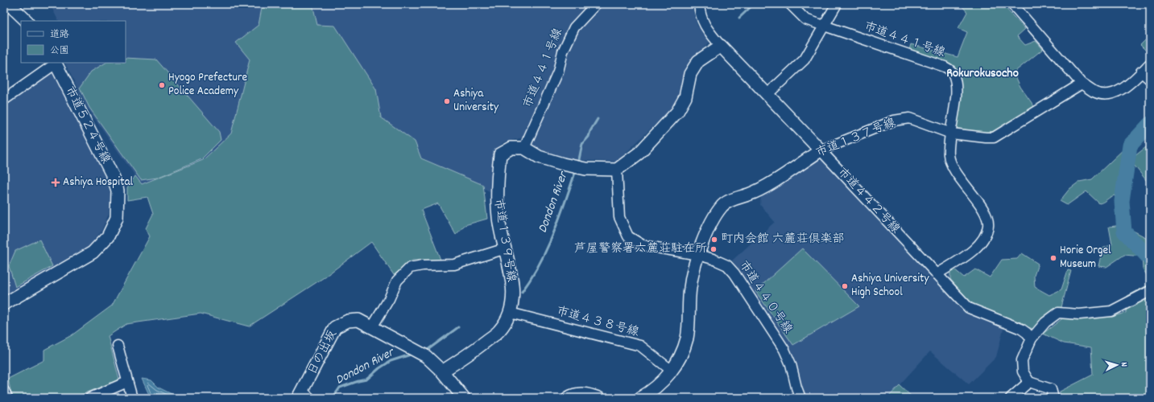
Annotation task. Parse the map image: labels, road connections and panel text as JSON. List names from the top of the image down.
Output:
{
  "streets": {
    "street": [
      "市道４４１号線",
      "市道５２４号線",
      "市道１３７号線",
      "市道４４２号線",
      "市道１３９号線",
      "市道４４０号線",
      "市道４３８号線",
      "日の出坂"
    ]
  },
  "crossings": [
    ["市道４４１号線", "市道１３７号線"],
    ["市道４４１号線", "市道４４２号線"],
    ["市道４４１号線", "市道１３９号線"],
    ["市道１３７号線", "市道４４２号線"],
    ["市道１３７号線", "市道４４０号線"],
    ["市道１３７号線", "市道４３８号線"],
    ["市道１３９号線", "市道４３８号線"],
    ["市道１３９号線", "日の出坂"]
  ],
  "districts": ["Rokurokusocho"],
  "water": ["Dondon River"],
  "places": {
    "other": [
      "Hyogo Prefecture Police Academy",
      "Ashiya University",
      "町内会館 六麓荘倶楽部",
      "芦屋警察署六麓荘駐在所",
      "Horie Orgel Museum",
      "Ashiya University High School"
    ],
    "health": ["Ashiya Hospital"]
  },
  "legend": ["道路", "公園"],
  "north": "right"
}
